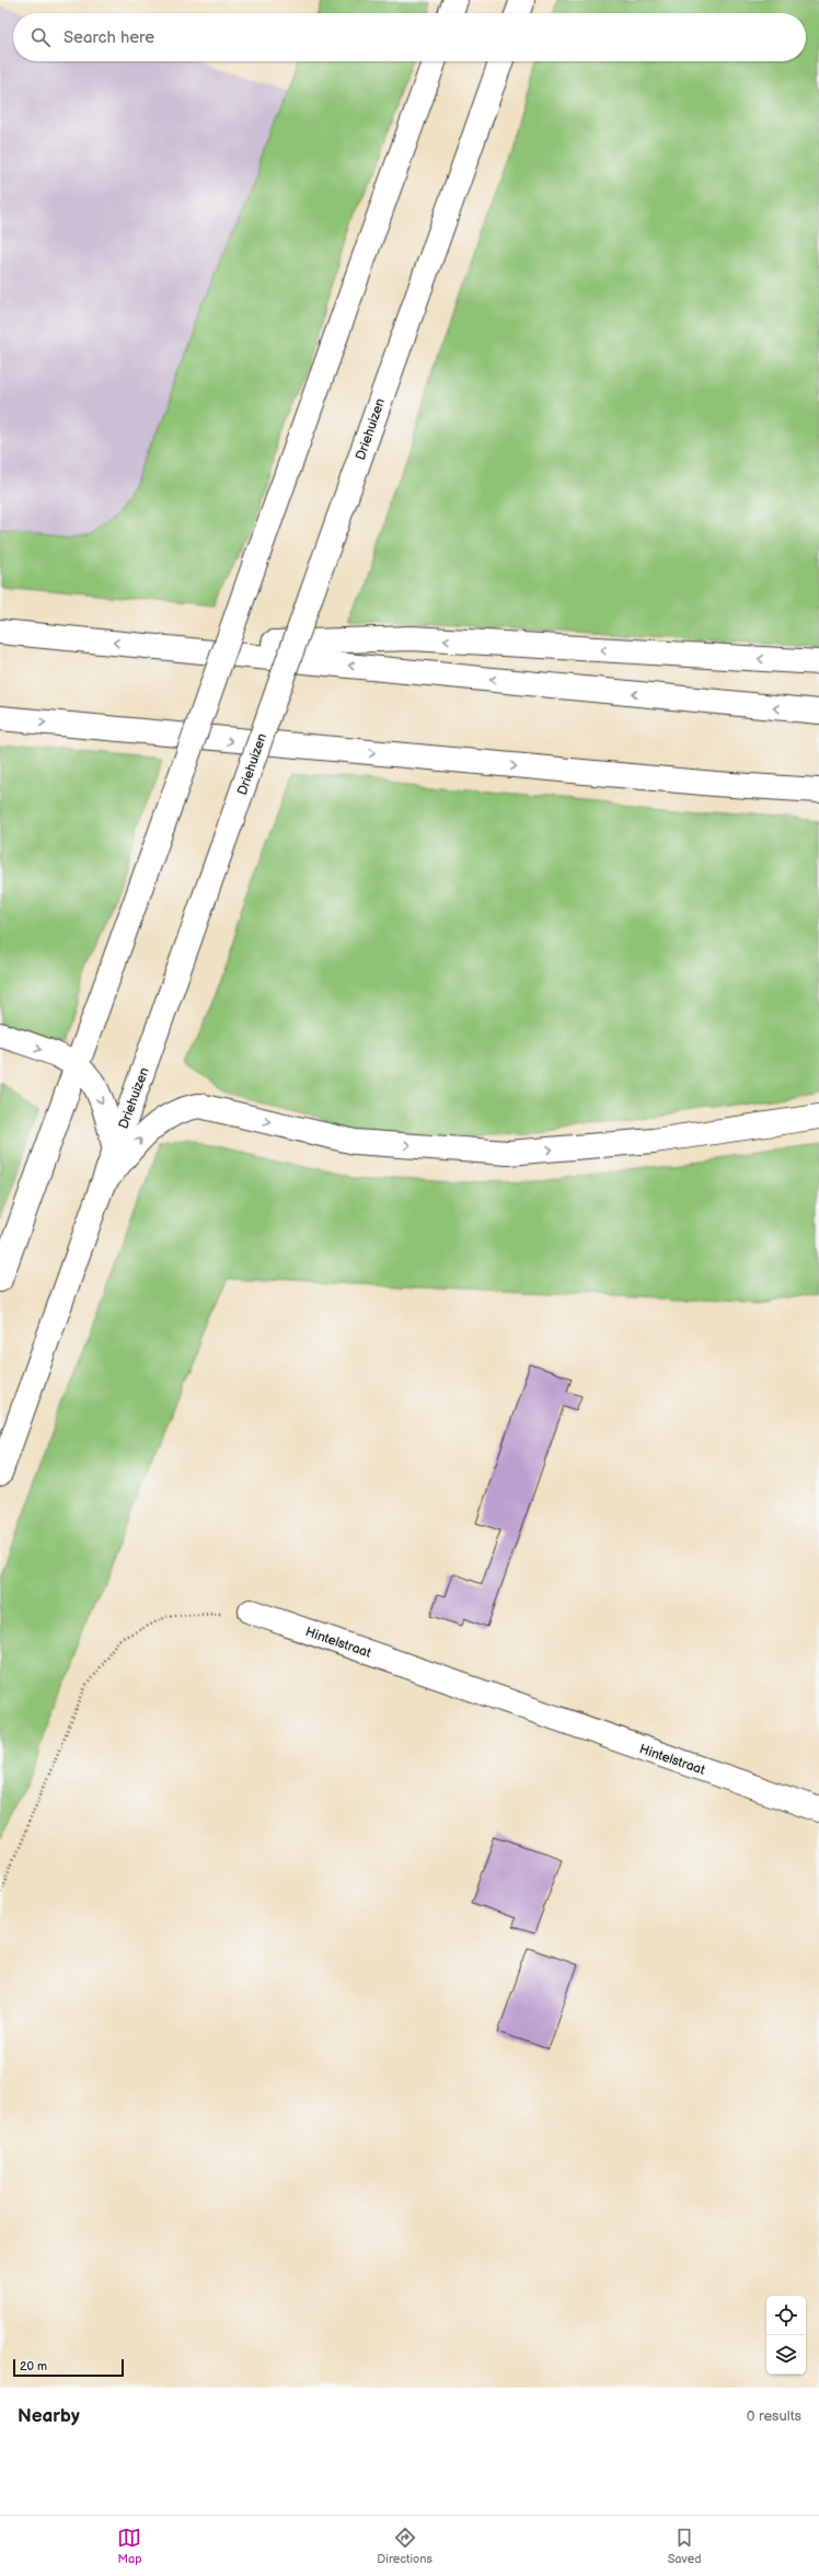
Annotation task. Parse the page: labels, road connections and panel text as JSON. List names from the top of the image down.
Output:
{
  "streets": {
    "main road": ["Driehuizen", "Hintelstraat"]
  },
  "scale_bar": "20 m",
  "page": {
    "search": "Search here",
    "scale": "20 m",
    "heading": ["Nearby", "0 results"],
    "nav": ["Map", "Directions", "Saved"]
  }
}
